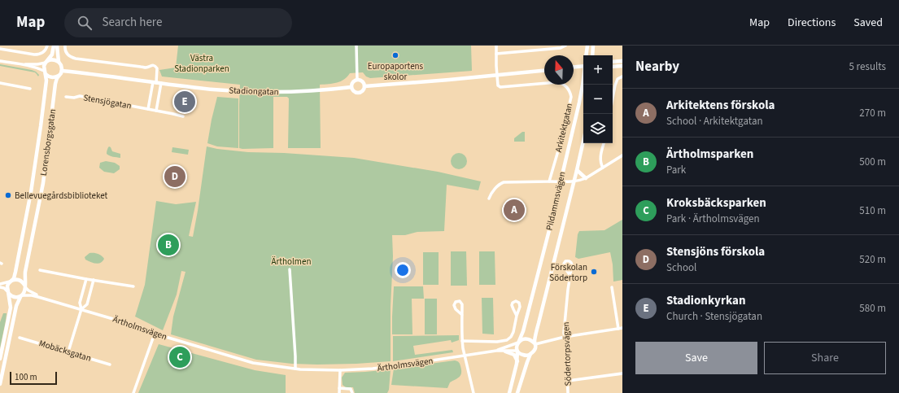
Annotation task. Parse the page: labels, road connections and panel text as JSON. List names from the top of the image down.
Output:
{
  "streets": {
    "main road": [
      "Stadiongatan",
      "Lorensborgsgatan",
      "Pildammsvägen",
      "Ärtholmsvägen"
    ],
    "street": [
      "Stensjögatan",
      "Arkitektgatan",
      "Mobäcksgatan",
      "Södertorpsvägen"
    ]
  },
  "crossings": [
    ["Stadiongatan", "Arkitektgatan"],
    ["Stadiongatan", "Lorensborgsgatan"],
    ["Lorensborgsgatan", "Ärtholmsvägen"],
    ["Pildammsvägen", "Ärtholmsvägen"],
    ["Ärtholmsvägen", "Södertorpsvägen"]
  ],
  "parks": ["Västra Stadionparken", "Ärtholmen"],
  "places": ["Europaportens skolor", "Bellevuegårdsbiblioteket", "Förskolan Södertorp"],
  "scale_bar": "100 m",
  "north": "top",
  "page": {
    "header": "Map",
    "search": "Search here",
    "nav": ["Map", "Directions", "Saved"],
    "heading": ["Nearby", "5 results"],
    "map_buttons": ["+", "−"],
    "list": [
      {
        "mark": "A",
        "name": "Arkitektens förskola",
        "note": "School · Arkitektgatan",
        "value": "270 m"
      },
      {
        "mark": "B",
        "name": "Ärtholmsparken",
        "note": "Park",
        "value": "500 m"
      },
      {
        "mark": "C",
        "name": "Kroksbäcksparken",
        "note": "Park · Ärtholmsvägen",
        "value": "510 m"
      },
      {
        "mark": "D",
        "name": "Stensjöns förskola",
        "note": "School",
        "value": "520 m"
      },
      {
        "mark": "E",
        "name": "Stadionkyrkan",
        "note": "Church · Stensjögatan",
        "value": "580 m"
      }
    ],
    "pins": [
      "E",
      "D",
      "A",
      "B",
      "C"
    ],
    "buttons": ["Save", "Share"],
    "scale": "100 m"
  }
}
